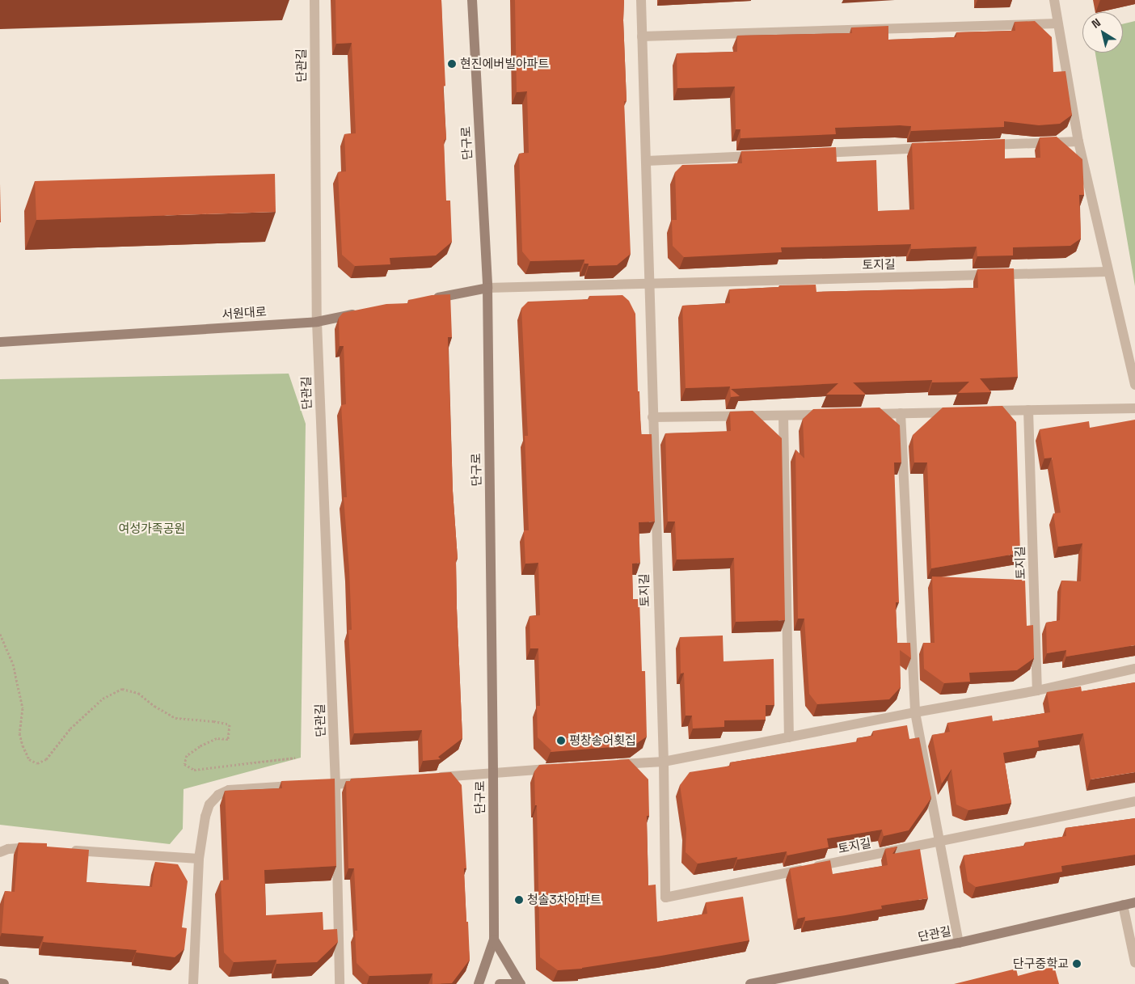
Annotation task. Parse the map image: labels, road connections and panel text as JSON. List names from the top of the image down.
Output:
{
  "streets": {
    "street": [
      "단관길",
      "단구로",
      "토지길",
      "서원대로"
    ]
  },
  "crossings": [
    ["단관길", "서원대로"]
  ],
  "parks": ["여성가족공원"],
  "places": [
    "현진에버빌아파트",
    "평창송어횟집",
    "청솔3차아파트",
    "단구중학교"
  ],
  "north": "top left"
}
